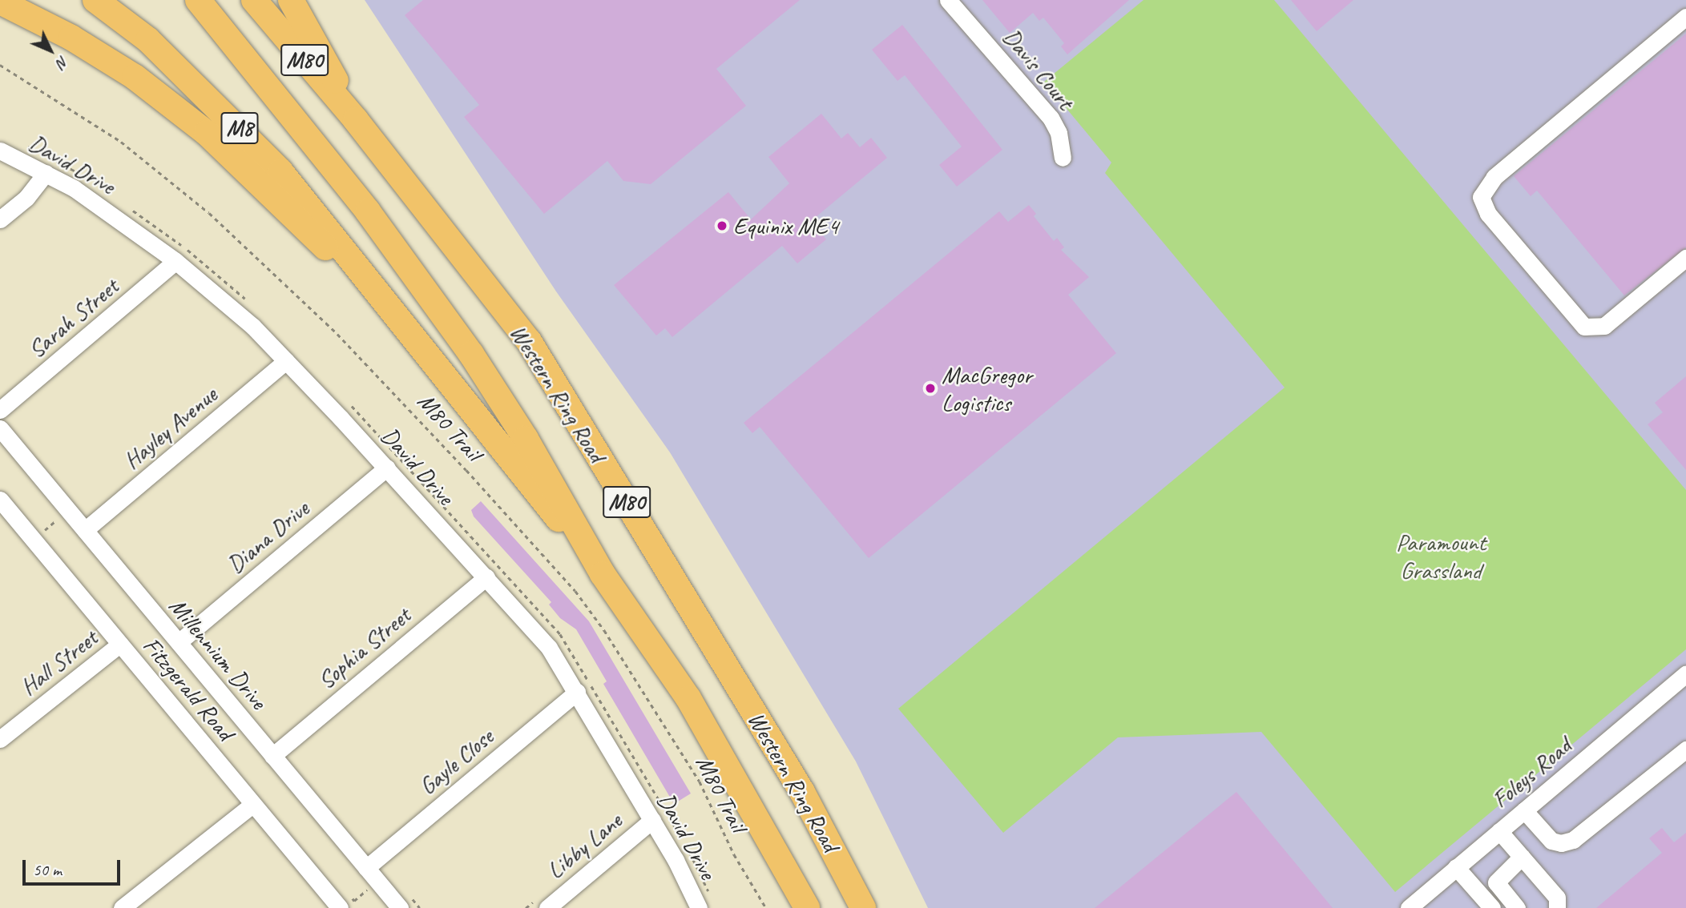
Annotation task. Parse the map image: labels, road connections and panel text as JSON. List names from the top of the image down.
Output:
{
  "streets": {
    "highway": ["M80", "M8", "Western Ring Road"],
    "street": [
      "Davis Court",
      "David Drive",
      "Sarah Street",
      "Hayley Avenue",
      "Diana Drive",
      "Sophia Street",
      "Millennium Drive",
      "Hall Street",
      "Fitzgerald Road",
      "Gayle Close",
      "Foleys Road",
      "Libby Lane"
    ],
    "path": ["M80 Trail"]
  },
  "crossings": [
    ["David Drive", "Sarah Street"],
    ["David Drive", "Hayley Avenue"],
    ["David Drive", "Diana Drive"],
    ["David Drive", "Sophia Street"],
    ["David Drive", "Gayle Close"],
    ["David Drive", "Libby Lane"],
    ["Hayley Avenue", "Millennium Drive"],
    ["Diana Drive", "Millennium Drive"],
    ["Sophia Street", "Millennium Drive"],
    ["Millennium Drive", "Gayle Close"],
    ["Hall Street", "Fitzgerald Road"]
  ],
  "parks": ["Paramount Grassland"],
  "places": ["Equinix ME4", "MacGregor Logistics"],
  "scale_bar": "50 m",
  "north": "bottom right"
}
